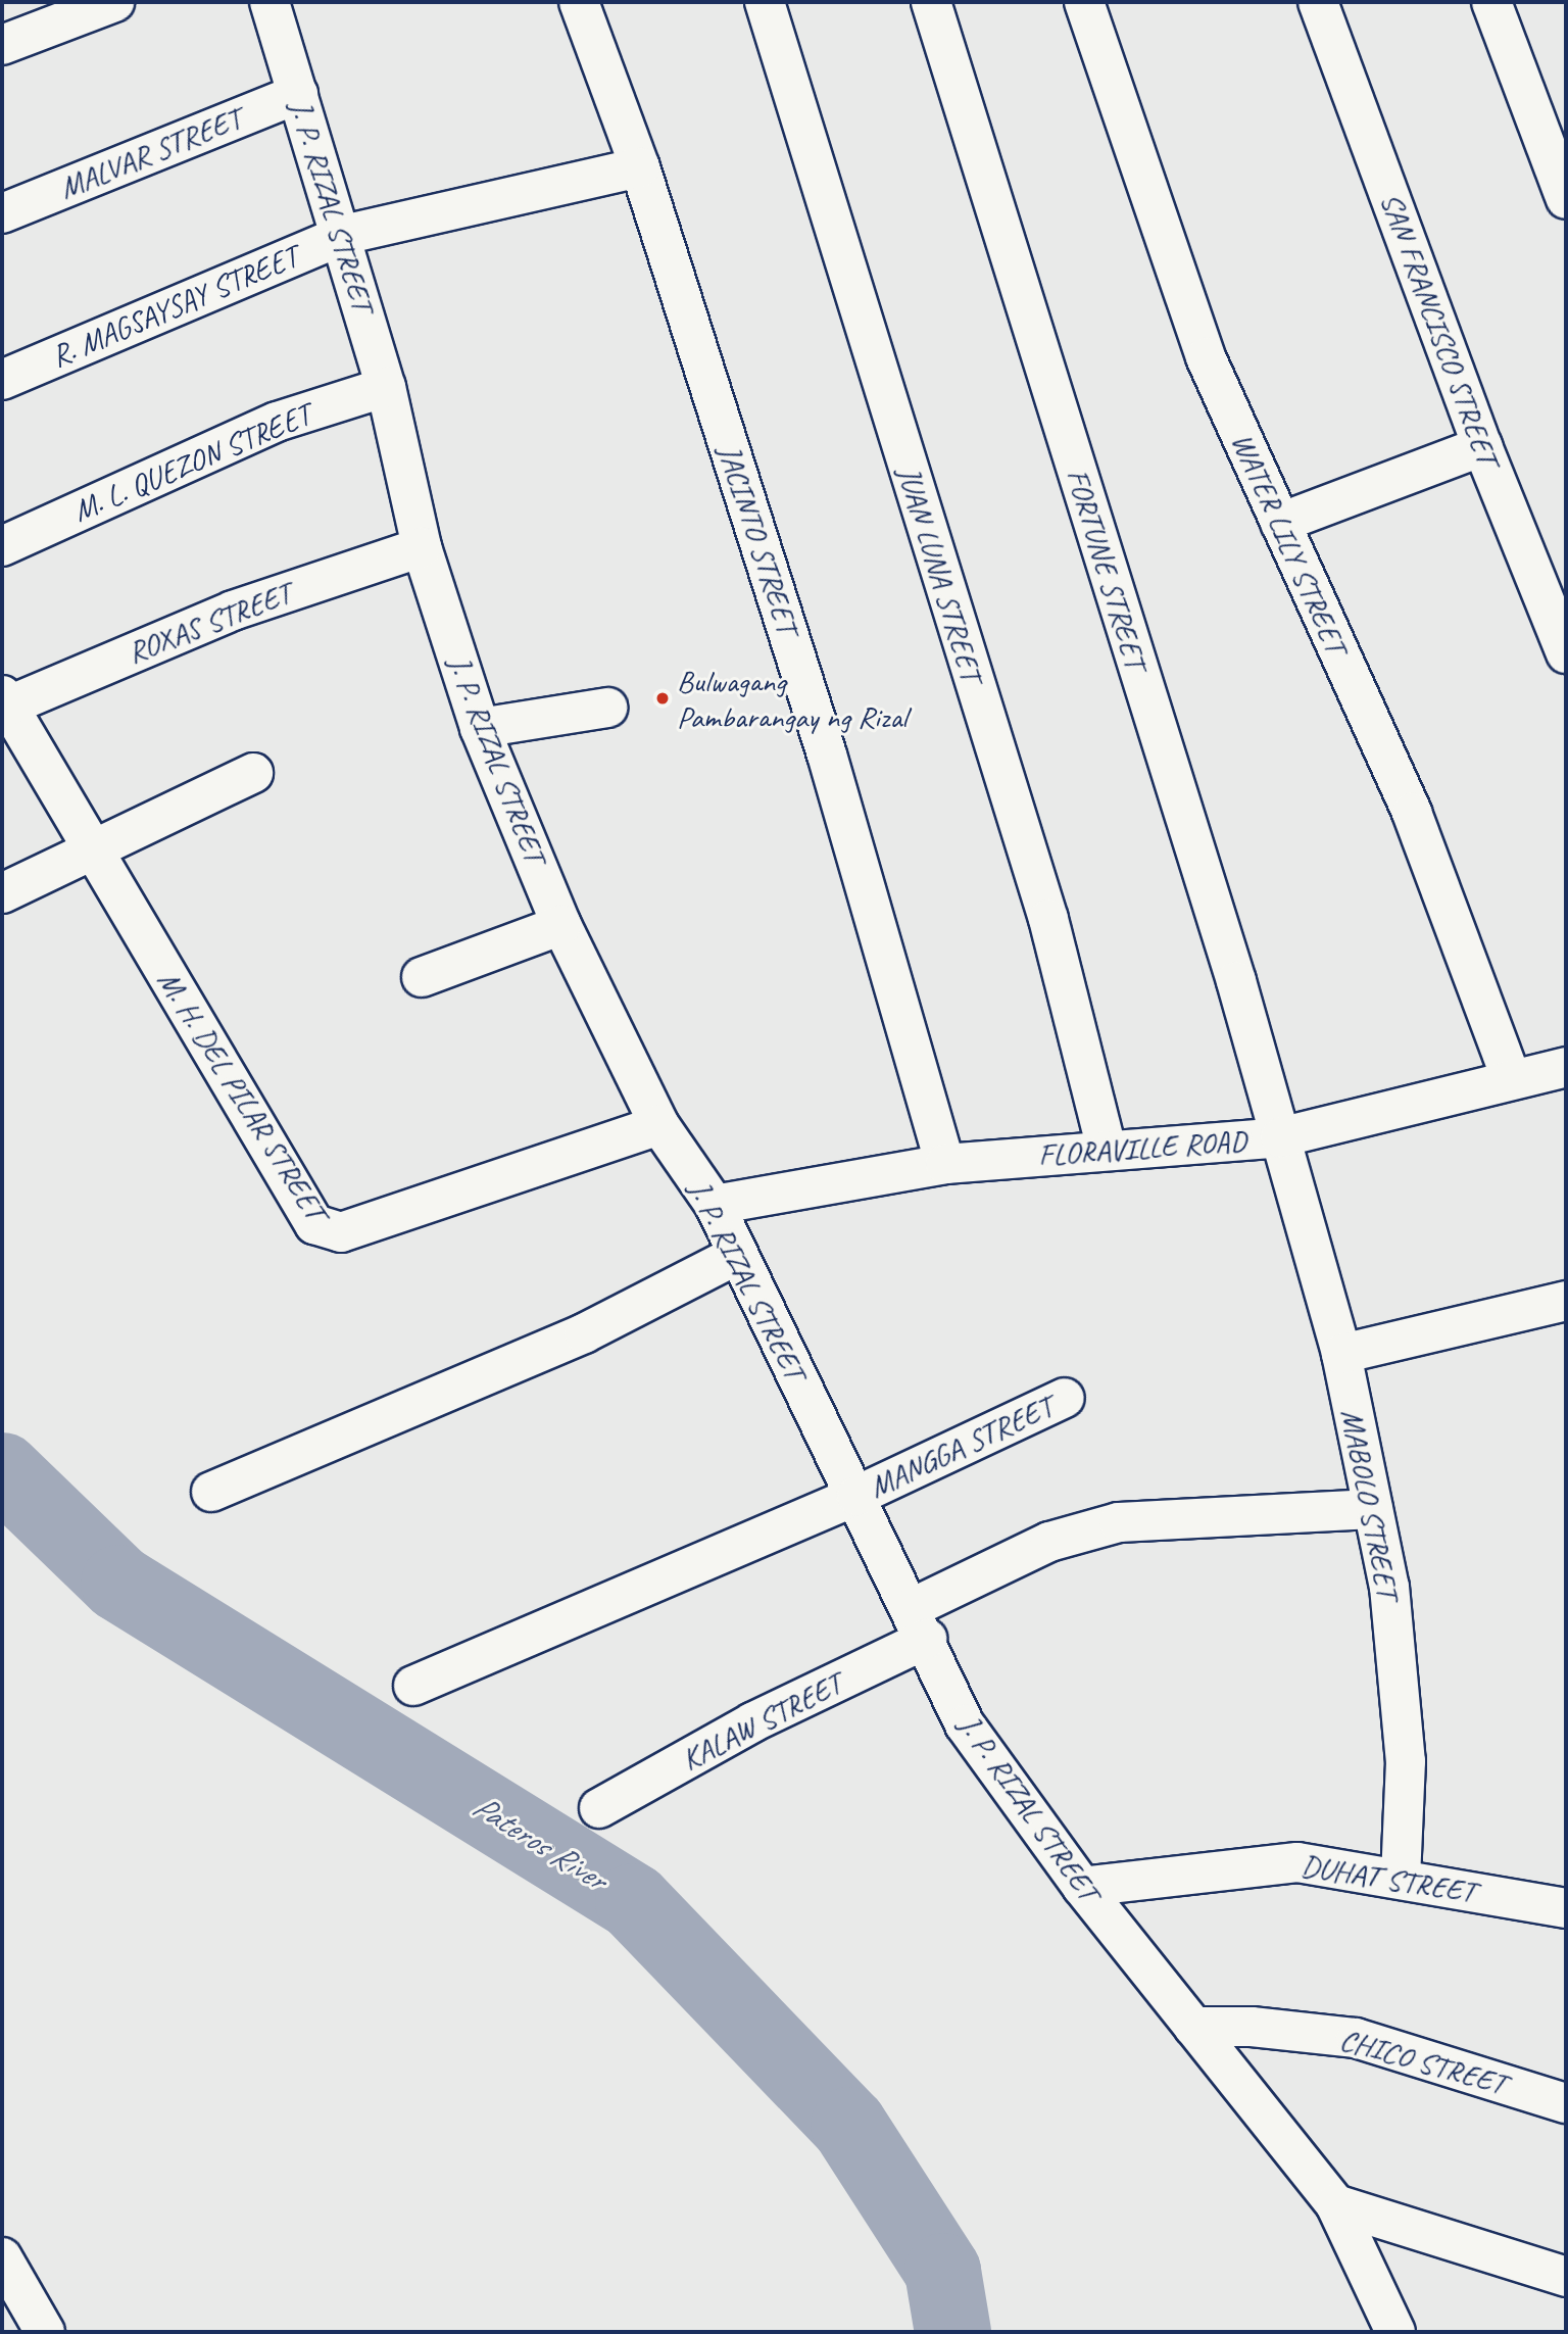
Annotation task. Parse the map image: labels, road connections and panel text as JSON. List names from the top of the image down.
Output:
{
  "streets": {
    "street": [
      "MALVAR STREET",
      "J. P. RIZAL STREET",
      "R. MAGSAYSAY STREET",
      "SAN FRANCISCO STREET",
      "M. L. QUEZON STREET",
      "JACINTO STREET",
      "WATER LILY STREET",
      "FORTUNE STREET",
      "JUAN LUNA STREET",
      "ROXAS STREET",
      "M. H. DEL PILAR STREET",
      "FLORAVILLE ROAD",
      "MANGGA STREET",
      "MABOLO STREET",
      "KALAW STREET",
      "DUHAT STREET",
      "CHICO STREET"
    ]
  },
  "crossings": [
    ["MALVAR STREET", "J. P. RIZAL STREET"],
    ["J. P. RIZAL STREET", "R. MAGSAYSAY STREET"],
    ["J. P. RIZAL STREET", "M. L. QUEZON STREET"],
    ["J. P. RIZAL STREET", "ROXAS STREET"],
    ["J. P. RIZAL STREET", "M. H. DEL PILAR STREET"],
    ["J. P. RIZAL STREET", "FLORAVILLE ROAD"],
    ["J. P. RIZAL STREET", "MANGGA STREET"],
    ["J. P. RIZAL STREET", "KALAW STREET"],
    ["J. P. RIZAL STREET", "DUHAT STREET"],
    ["J. P. RIZAL STREET", "CHICO STREET"],
    ["R. MAGSAYSAY STREET", "JACINTO STREET"],
    ["JACINTO STREET", "FLORAVILLE ROAD"],
    ["WATER LILY STREET", "FLORAVILLE ROAD"],
    ["FORTUNE STREET", "FLORAVILLE ROAD"],
    ["FORTUNE STREET", "MABOLO STREET"],
    ["JUAN LUNA STREET", "FLORAVILLE ROAD"],
    ["ROXAS STREET", "M. H. DEL PILAR STREET"],
    ["FLORAVILLE ROAD", "MABOLO STREET"],
    ["MABOLO STREET", "KALAW STREET"],
    ["MABOLO STREET", "DUHAT STREET"]
  ],
  "water": ["Pateros River"],
  "places": ["Bulwagang Pambarangay ng Rizal"]
}
